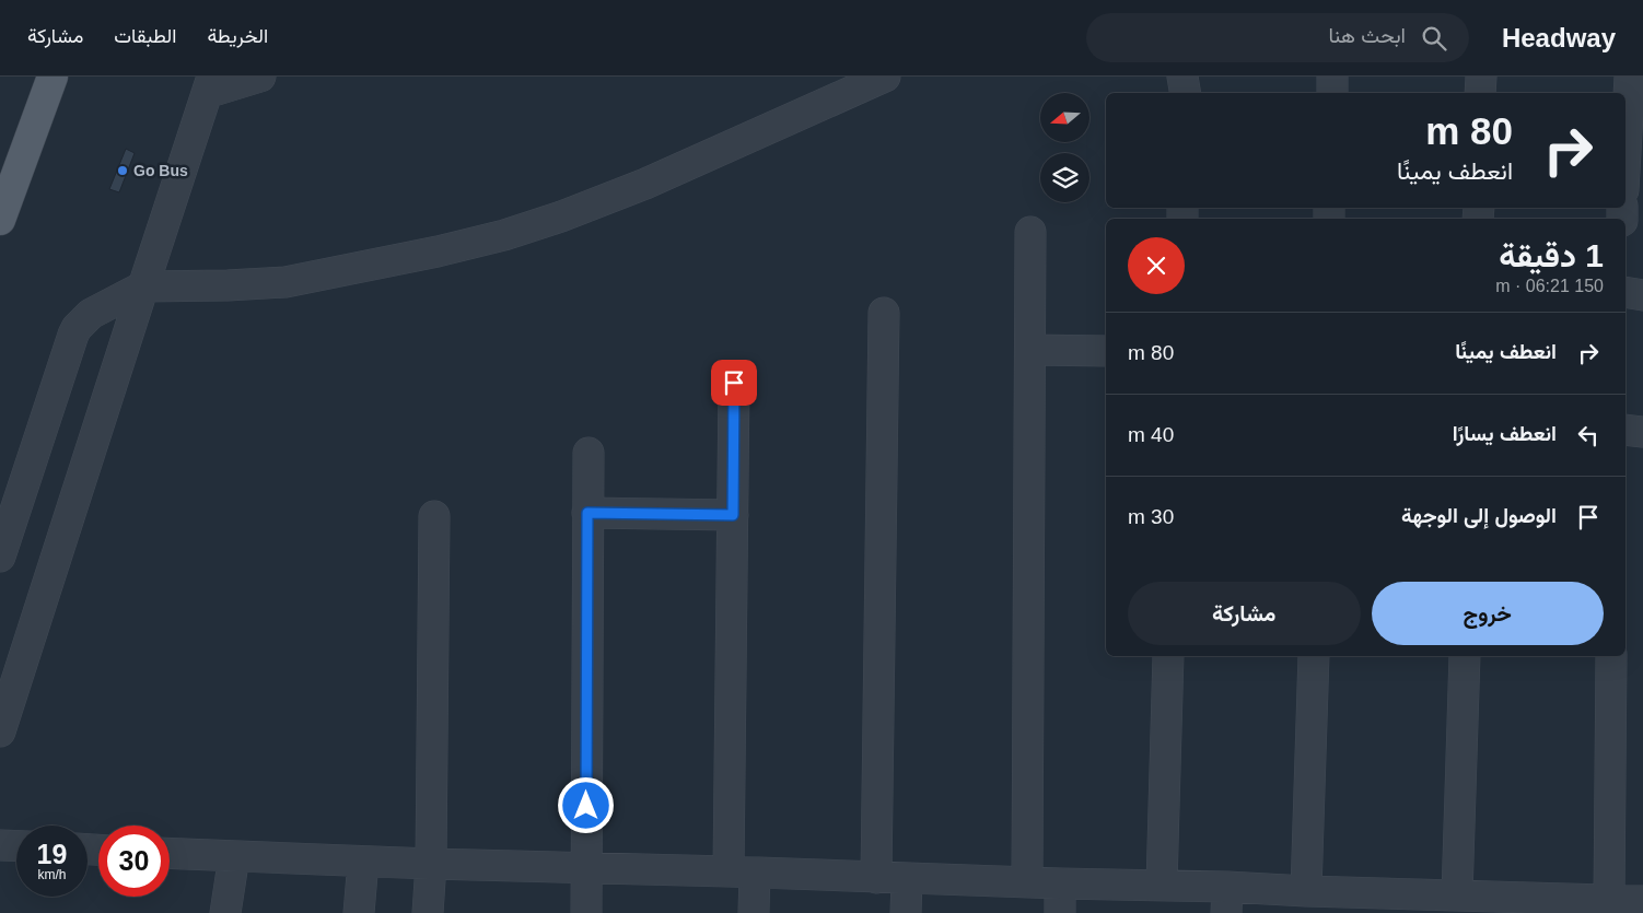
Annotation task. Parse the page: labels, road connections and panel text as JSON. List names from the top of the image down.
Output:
{
  "places": ["Go Bus"],
  "north": "left",
  "page": {
    "header": "Headway",
    "search": "ابحث هنا",
    "nav": ["الخريطة", "الطبقات", "مشاركة"],
    "turn": ["80 m", "انعطف يمينًا"],
    "heading": ["1 دقيقة", "150 m · 06:21"],
    "list": [
      {
        "name": "انعطف يمينًا",
        "value": "80 m"
      },
      {
        "name": "انعطف يسارًا",
        "value": "40 m"
      },
      {
        "name": "الوصول إلى الوجهة",
        "value": "30 m"
      }
    ],
    "buttons": ["خروج", "مشاركة"],
    "speed": "19 km/h",
    "limit": "30"
  }
}
